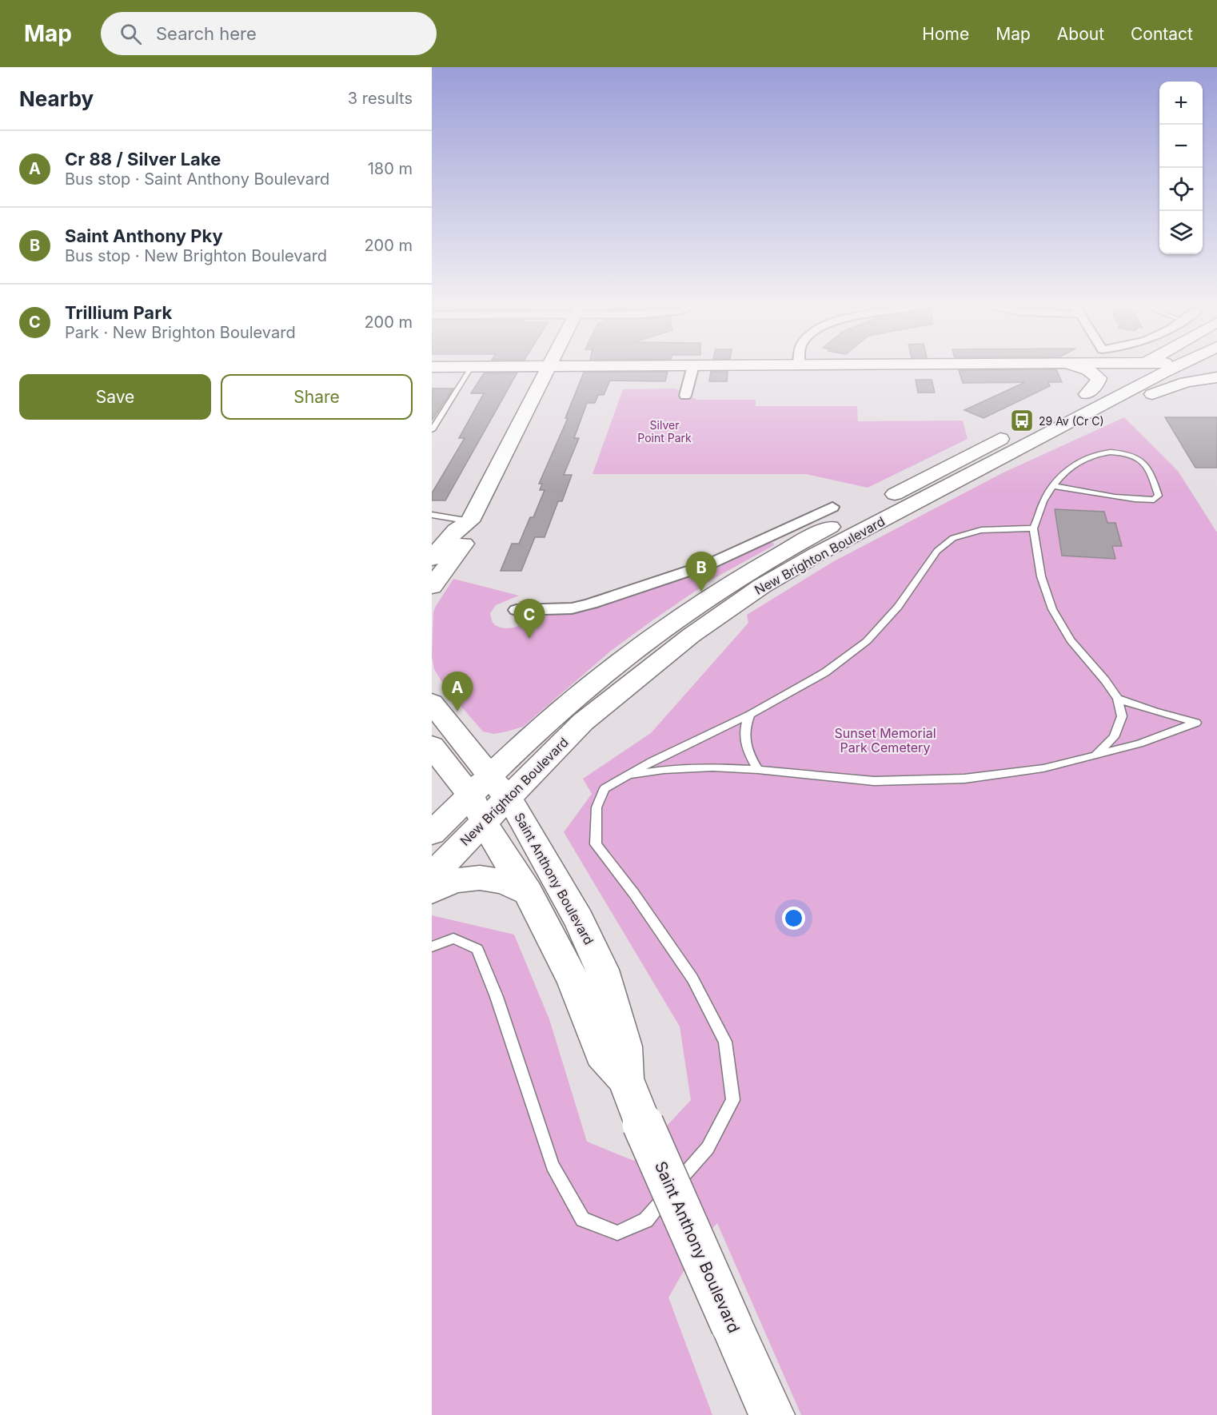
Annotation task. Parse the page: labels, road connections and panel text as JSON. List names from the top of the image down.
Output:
{
  "streets": {
    "main road": ["New Brighton Boulevard", "Saint Anthony Boulevard"]
  },
  "crossings": [
    ["New Brighton Boulevard", "Saint Anthony Boulevard"]
  ],
  "parks": ["Silver Point Park", "Sunset Memorial Park Cemetery"],
  "places": {
    "bus stop": ["29 Av (Cr C)"]
  },
  "page": {
    "header": "Map",
    "search": "Search here",
    "nav": [
      "Home",
      "Map",
      "About",
      "Contact"
    ],
    "heading": ["Nearby", "3 results"],
    "map_buttons": ["+", "−"],
    "list": [
      {
        "mark": "A",
        "name": "Cr 88 / Silver Lake",
        "note": "Bus stop · Saint Anthony Boulevard",
        "value": "180 m"
      },
      {
        "mark": "B",
        "name": "Saint Anthony Pky",
        "note": "Bus stop · New Brighton Boulevard",
        "value": "200 m"
      },
      {
        "mark": "C",
        "name": "Trillium Park",
        "note": "Park · New Brighton Boulevard",
        "value": "200 m"
      }
    ],
    "buttons": ["Save", "Share"],
    "pins": ["B", "C", "A"]
  }
}
